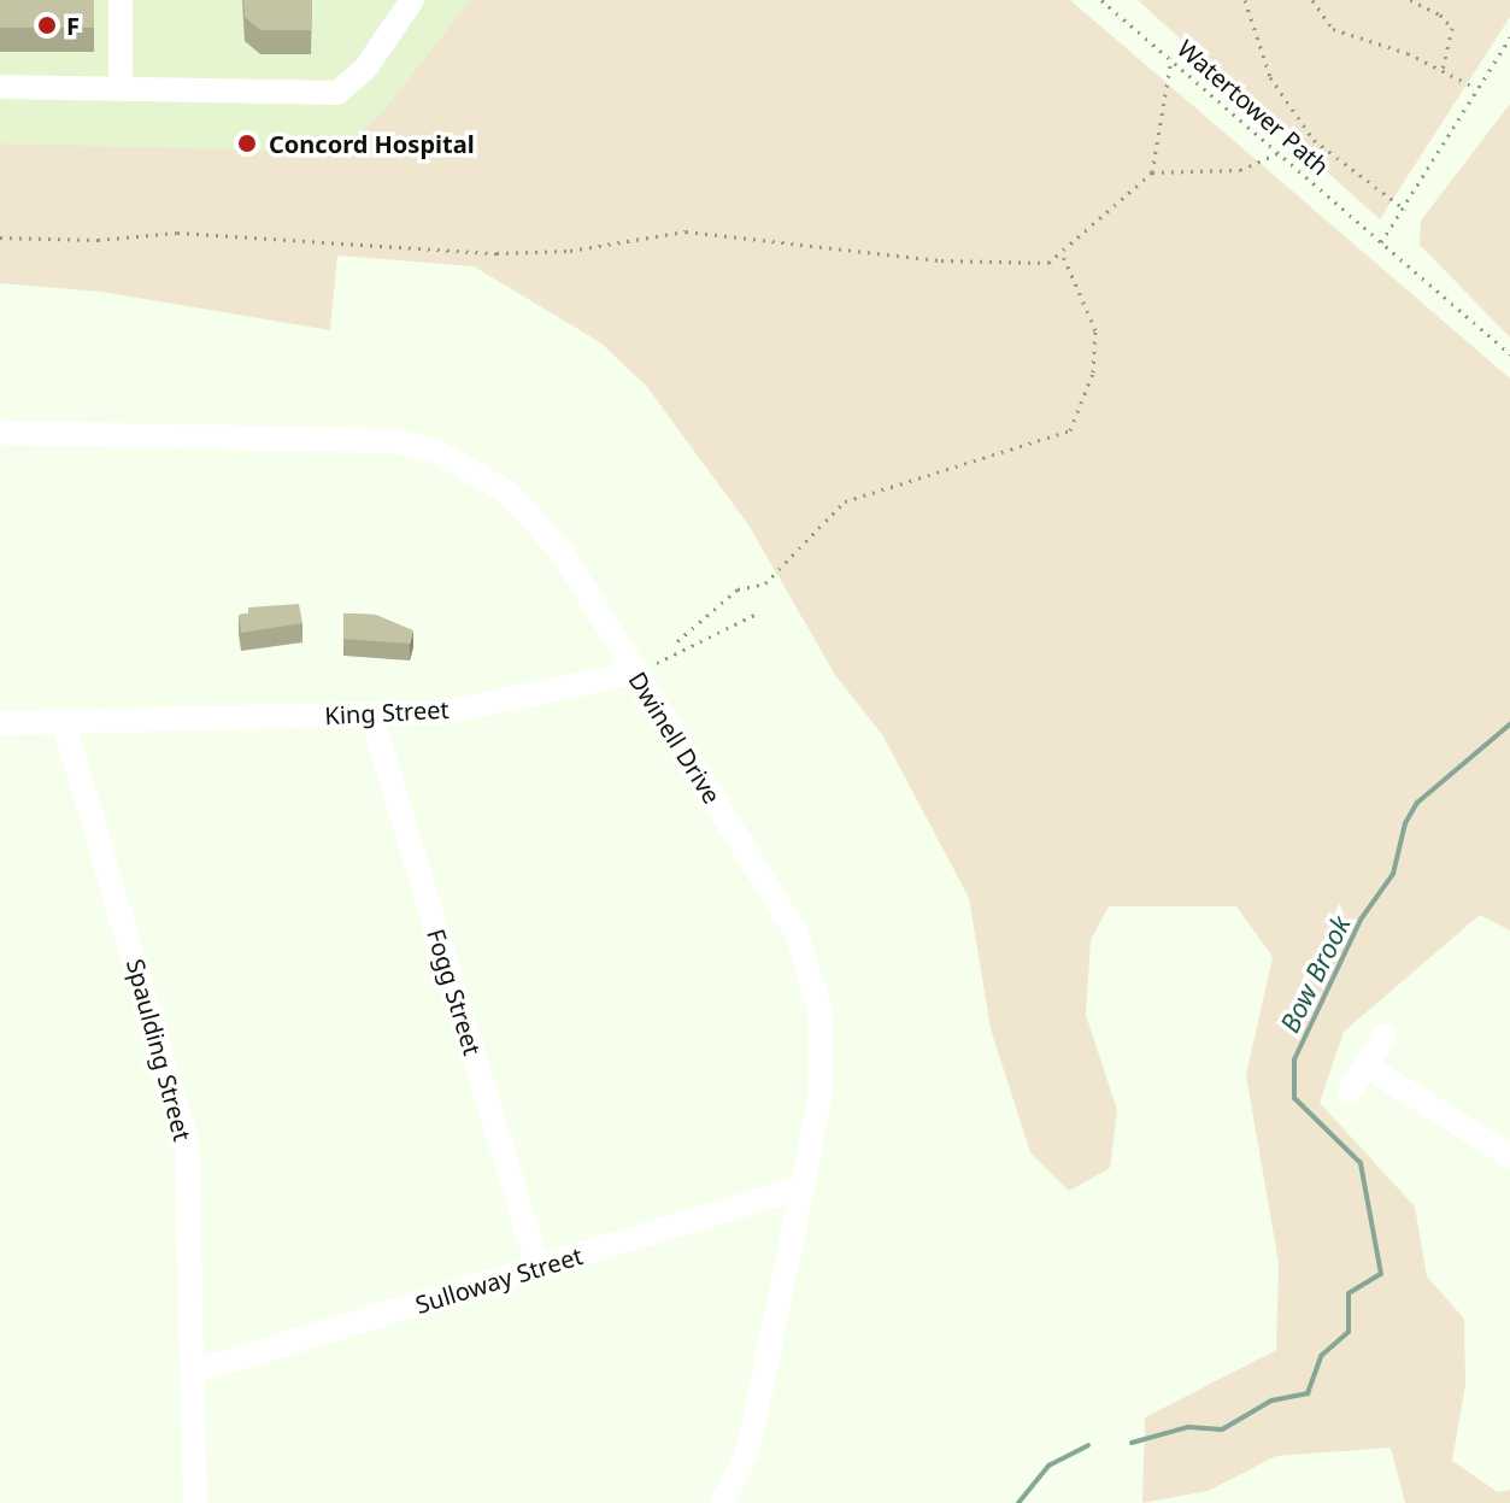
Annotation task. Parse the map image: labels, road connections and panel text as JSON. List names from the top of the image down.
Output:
{
  "streets": {
    "street": [
      "King Street",
      "Dwinell Drive",
      "Fogg Street",
      "Spaulding Street",
      "Sulloway Street"
    ],
    "path": ["Watertower Path"]
  },
  "crossings": [
    ["King Street", "Dwinell Drive"],
    ["King Street", "Fogg Street"],
    ["King Street", "Spaulding Street"],
    ["Dwinell Drive", "Sulloway Street"],
    ["Fogg Street", "Sulloway Street"],
    ["Spaulding Street", "Sulloway Street"]
  ],
  "water": ["Bow Brook"],
  "places": ["F", "Concord Hospital"]
}
